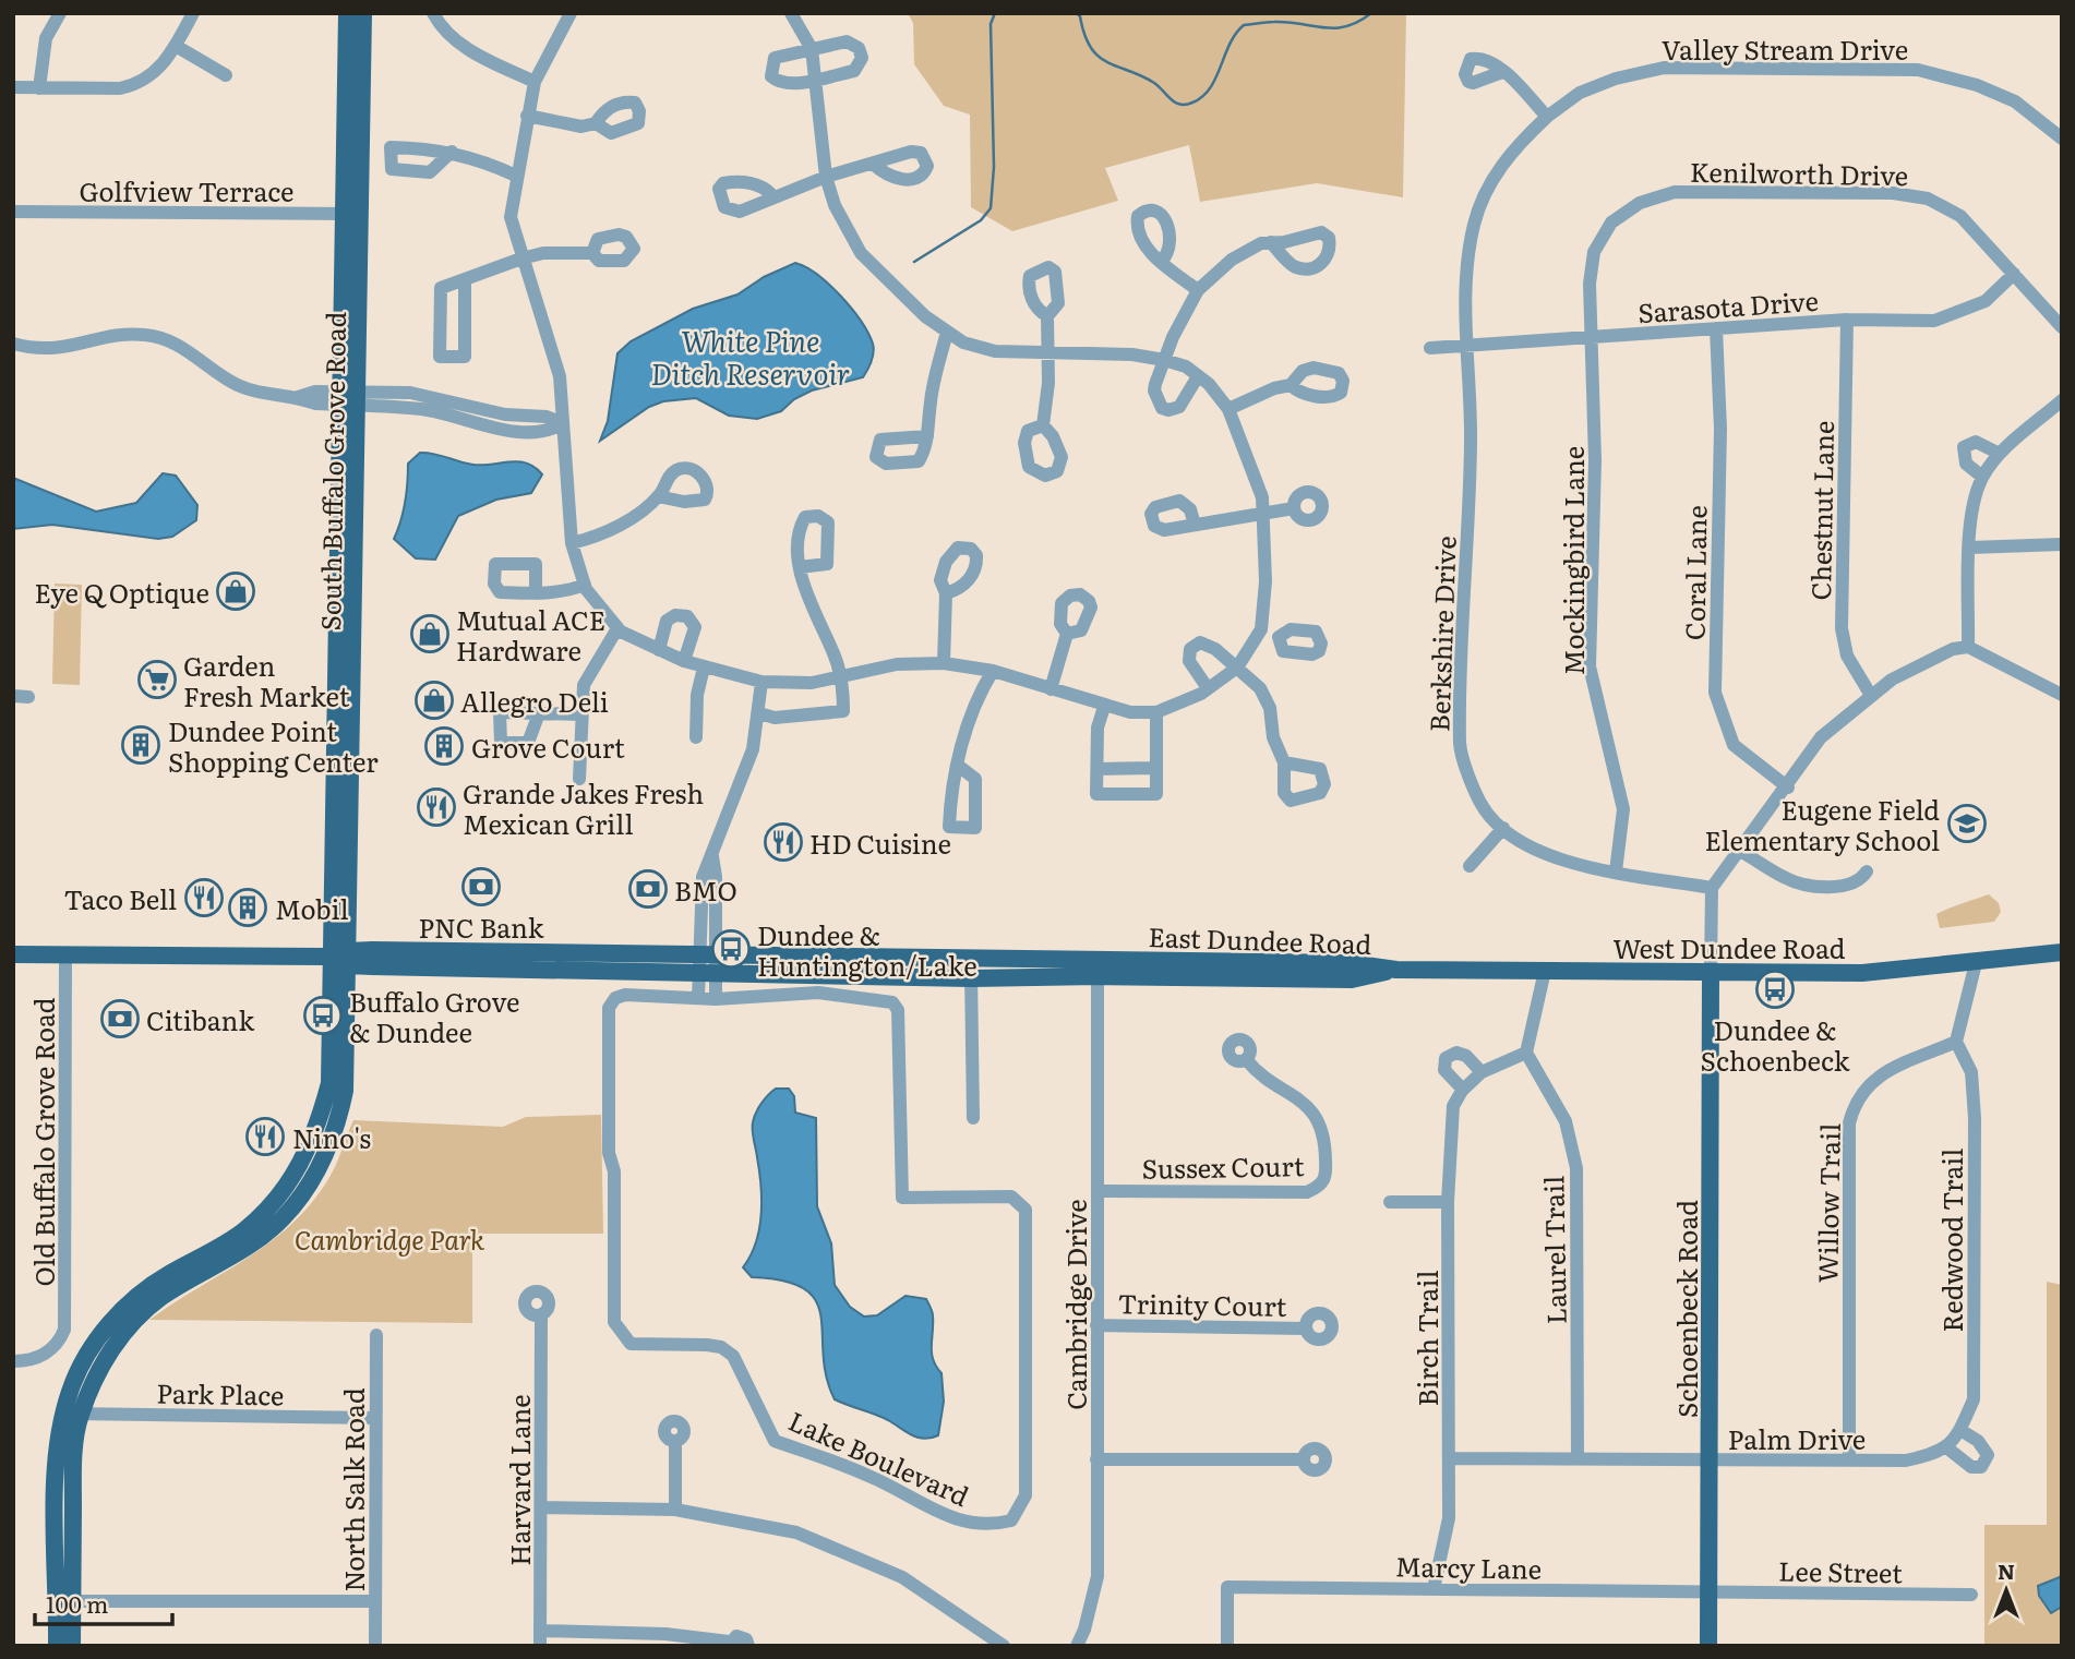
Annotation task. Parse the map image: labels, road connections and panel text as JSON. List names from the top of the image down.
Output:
{
  "streets": {
    "main road": [
      "South Buffalo Grove Road",
      "East Dundee Road",
      "West Dundee Road",
      "Schoenbeck Road"
    ],
    "street": [
      "Valley Stream Drive",
      "Kenilworth Drive",
      "Golfview Terrace",
      "Sarasota Drive",
      "Chestnut Lane",
      "Mockingbird Lane",
      "Coral Lane",
      "Berkshire Drive",
      "Old Buffalo Grove Road",
      "Sussex Court",
      "Willow Trail",
      "Redwood Trail",
      "Laurel Trail",
      "Trinity Court",
      "Cambridge Drive",
      "Birch Trail",
      "Park Place",
      "Palm Drive",
      "Lake Boulevard",
      "Harvard Lane",
      "North Salk Road",
      "Marcy Lane",
      "Lee Street"
    ]
  },
  "crossings": [
    ["Valley Stream Drive", "Sarasota Drive"],
    ["Valley Stream Drive", "Berkshire Drive"],
    ["Kenilworth Drive", "Sarasota Drive"],
    ["Kenilworth Drive", "Mockingbird Lane"],
    ["Golfview Terrace", "South Buffalo Grove Road"],
    ["Sarasota Drive", "Chestnut Lane"],
    ["Sarasota Drive", "Mockingbird Lane"],
    ["Sarasota Drive", "Coral Lane"],
    ["Sarasota Drive", "Berkshire Drive"],
    ["South Buffalo Grove Road", "East Dundee Road"],
    ["South Buffalo Grove Road", "Park Place"],
    ["Mockingbird Lane", "Berkshire Drive"],
    ["East Dundee Road", "West Dundee Road"],
    ["East Dundee Road", "Cambridge Drive"],
    ["West Dundee Road", "Schoenbeck Road"],
    ["Sussex Court", "Cambridge Drive"],
    ["Willow Trail", "Redwood Trail"],
    ["Willow Trail", "Palm Drive"],
    ["Redwood Trail", "Palm Drive"],
    ["Laurel Trail", "Birch Trail"],
    ["Laurel Trail", "Palm Drive"],
    ["Trinity Court", "Cambridge Drive"],
    ["Schoenbeck Road", "Palm Drive"],
    ["Schoenbeck Road", "Marcy Lane"],
    ["Schoenbeck Road", "Lee Street"],
    ["Birch Trail", "Palm Drive"],
    ["Birch Trail", "Marcy Lane"],
    ["Park Place", "North Salk Road"],
    ["Marcy Lane", "Lee Street"]
  ],
  "water": ["White Pine Ditch Reservoir"],
  "parks": ["Cambridge Park"],
  "places": {
    "shop": ["Eye Q Optique", "Mutual ACE Hardware", "Allegro Deli"],
    "supermarket": ["Garden Fresh Market"],
    "building": ["Dundee Point Shopping Center", "Grove Court", "Mobil"],
    "restaurant": [
      "Grande Jakes Fresh Mexican Grill",
      "HD Cuisine",
      "Taco Bell",
      "Nino's"
    ],
    "school or university": ["Eugene Field Elementary School"],
    "bank": ["PNC Bank", "BMO", "Citibank"],
    "bus stop": ["Dundee & Huntington/Lake", "Dundee & Schoenbeck", "Buffalo Grove & Dundee"]
  },
  "scale_bar": "100 m",
  "north": "top"
}
